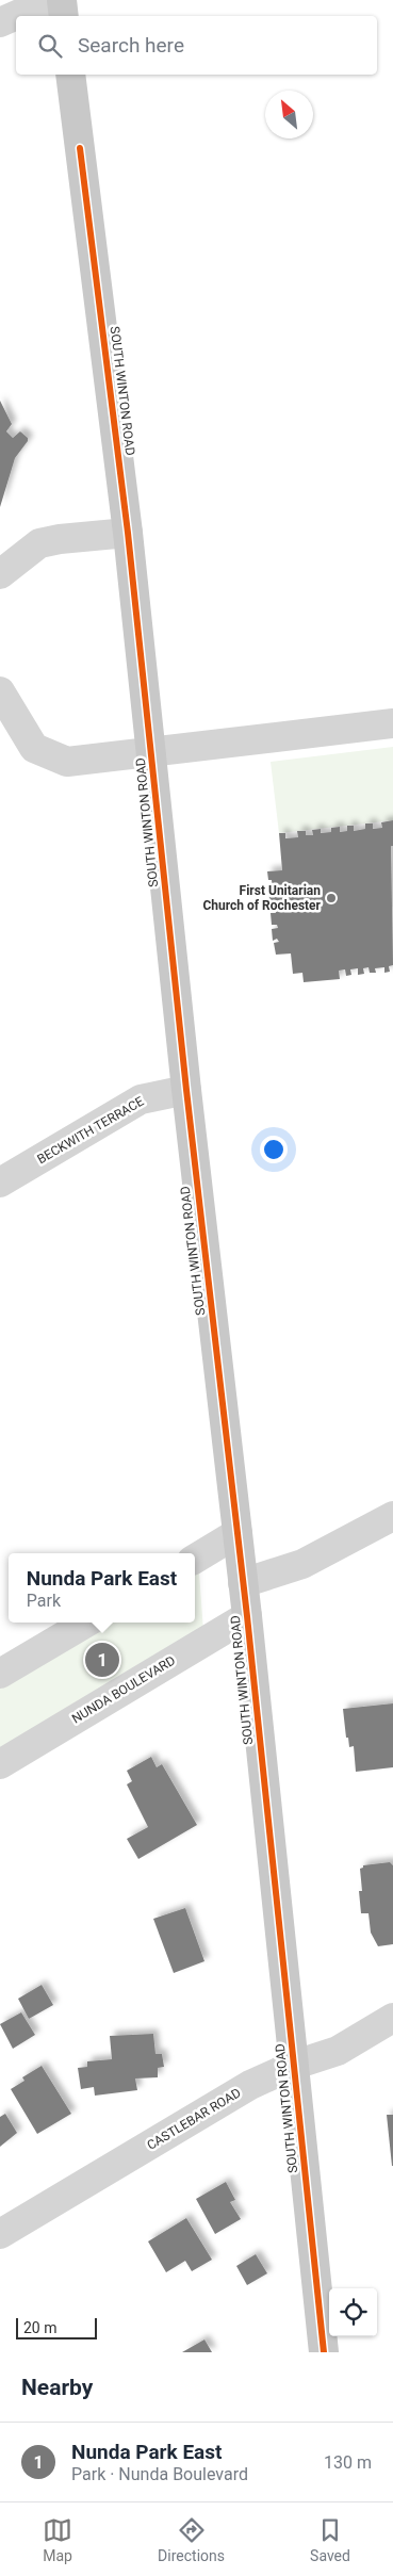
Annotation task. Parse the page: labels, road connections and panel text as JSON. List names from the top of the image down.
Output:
{
  "streets": {
    "main road": ["SOUTH WINTON ROAD"],
    "street": ["BECKWITH TERRACE", "NUNDA BOULEVARD", "CASTLEBAR ROAD"]
  },
  "crossings": [
    ["SOUTH WINTON ROAD", "BECKWITH TERRACE"],
    ["SOUTH WINTON ROAD", "NUNDA BOULEVARD"],
    ["SOUTH WINTON ROAD", "CASTLEBAR ROAD"]
  ],
  "places": ["First Unitarian Church of Rochester"],
  "scale_bar": "20 m",
  "north": "top left",
  "page": {
    "search": "Search here",
    "popup": ["Nunda Park East", "Park"],
    "pins": "1",
    "scale": "20 m",
    "heading": "Nearby",
    "list": [
      {
        "mark": "1",
        "name": "Nunda Park East",
        "note": "Park · Nunda Boulevard",
        "value": "130 m"
      }
    ],
    "nav": ["Map", "Directions", "Saved"]
  }
}
